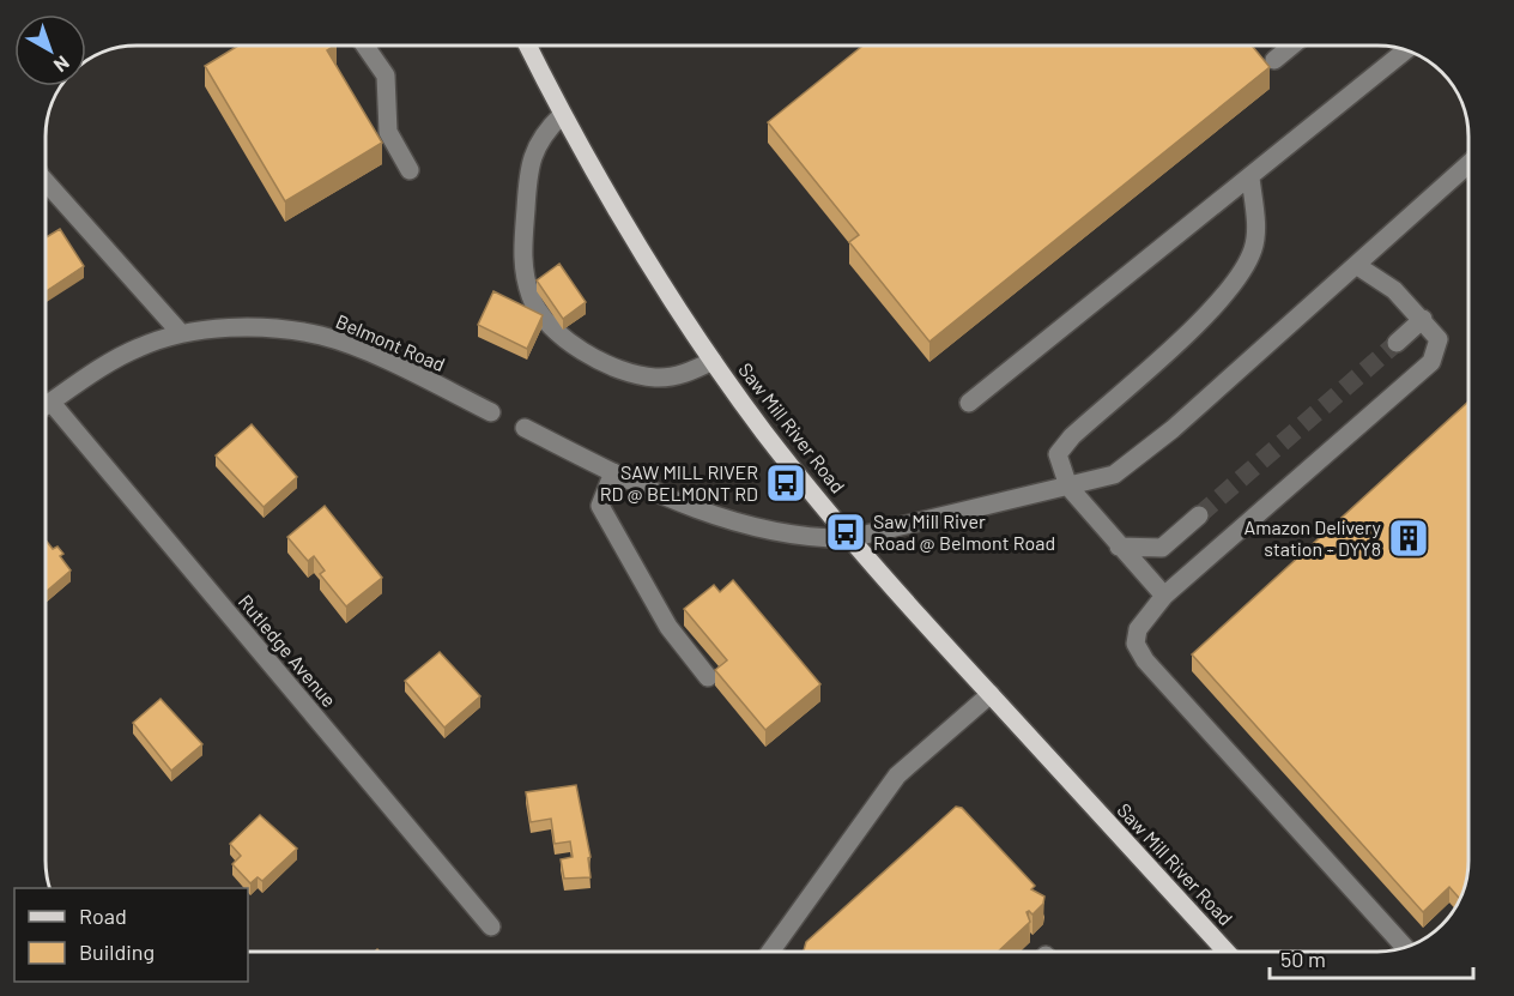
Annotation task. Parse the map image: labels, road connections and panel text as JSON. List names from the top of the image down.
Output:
{
  "streets": {
    "main road": ["Saw Mill River Road"],
    "street": ["Belmont Road", "Rutledge Avenue"]
  },
  "crossings": [
    ["Belmont Road", "Rutledge Avenue"]
  ],
  "places": {
    "bus stop": ["SAW MILL RIVER RD @ BELMONT RD", "Saw Mill River Road @ Belmont Road"],
    "building": ["Amazon Delivery station - DYY8"]
  },
  "legend": ["Road", "Building"],
  "scale_bar": "50 m",
  "north": "bottom right"
}
